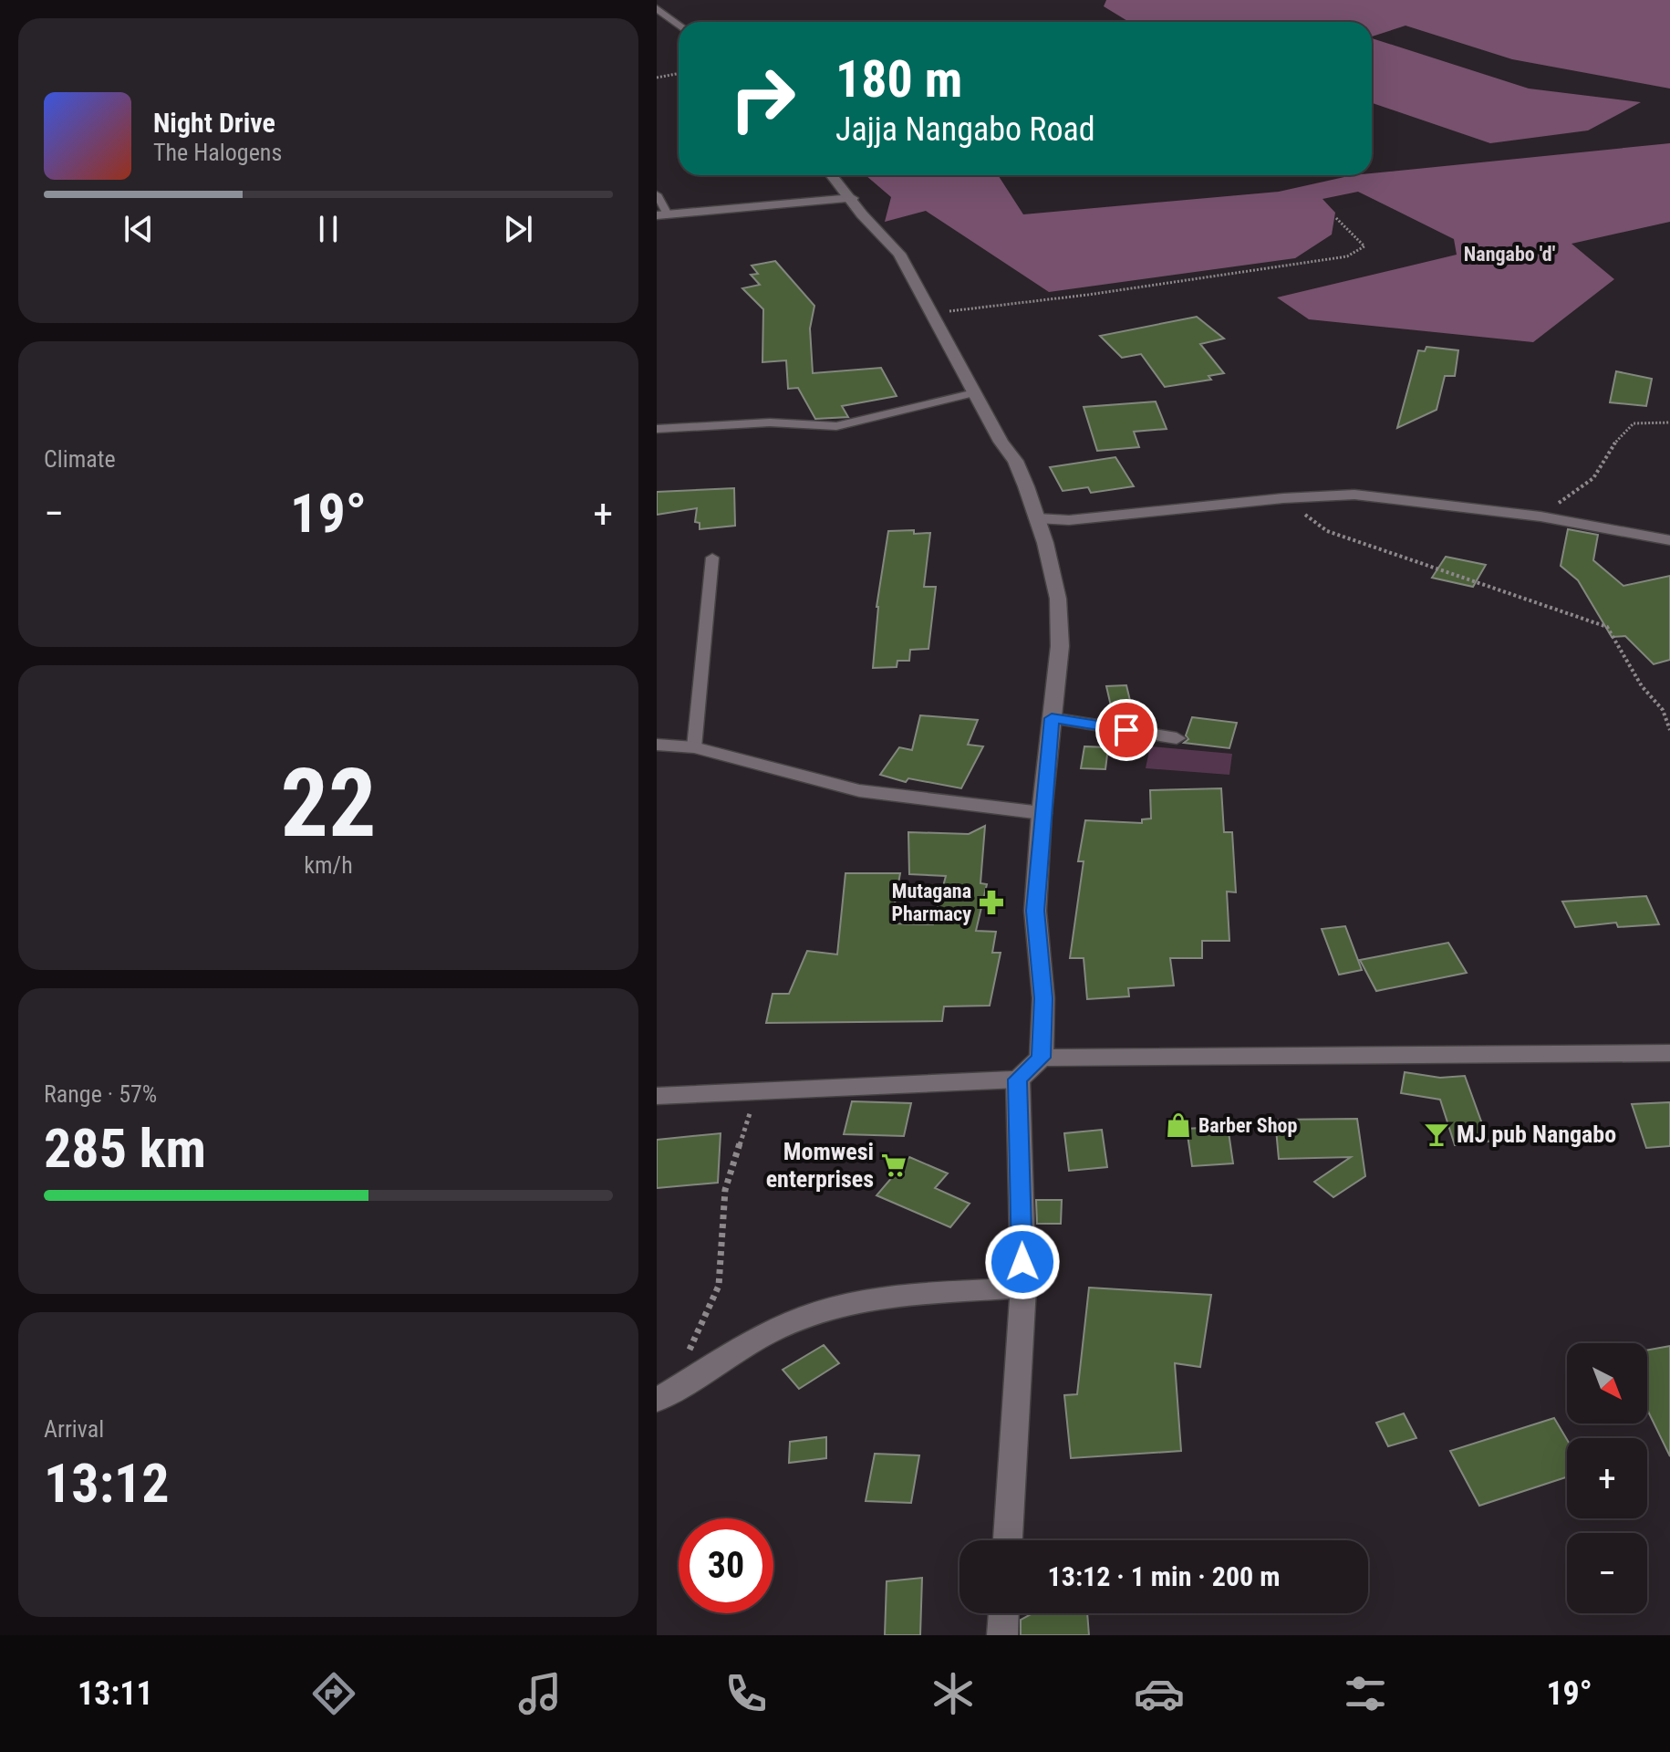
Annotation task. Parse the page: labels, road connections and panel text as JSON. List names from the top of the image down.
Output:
{
  "districts": ["Nangabo 'd'"],
  "places": {
    "pharmacy": ["Mutagana Pharmacy"],
    "shop": ["Barber Shop"],
    "bar": ["MJ pub Nangabo"],
    "supermarket": ["Momwesi enterprises"]
  },
  "north": "bottom right",
  "page": {
    "turn": ["180 m", "Jajja Nangabo Road"],
    "song": ["Night Drive", "The Halogens"],
    "tile": [
      "Climate",
      ["22", "km/h"],
      ["Range · 57%", "285 km"],
      ["Arrival", "13:12"]
    ],
    "heat": ["−", "19°", "+"],
    "map_buttons": ["+", "−"],
    "limit": "30",
    "trip": "13:12 · 1 min · 200 m",
    "tabs": ["13:11", "19°"]
  }
}
